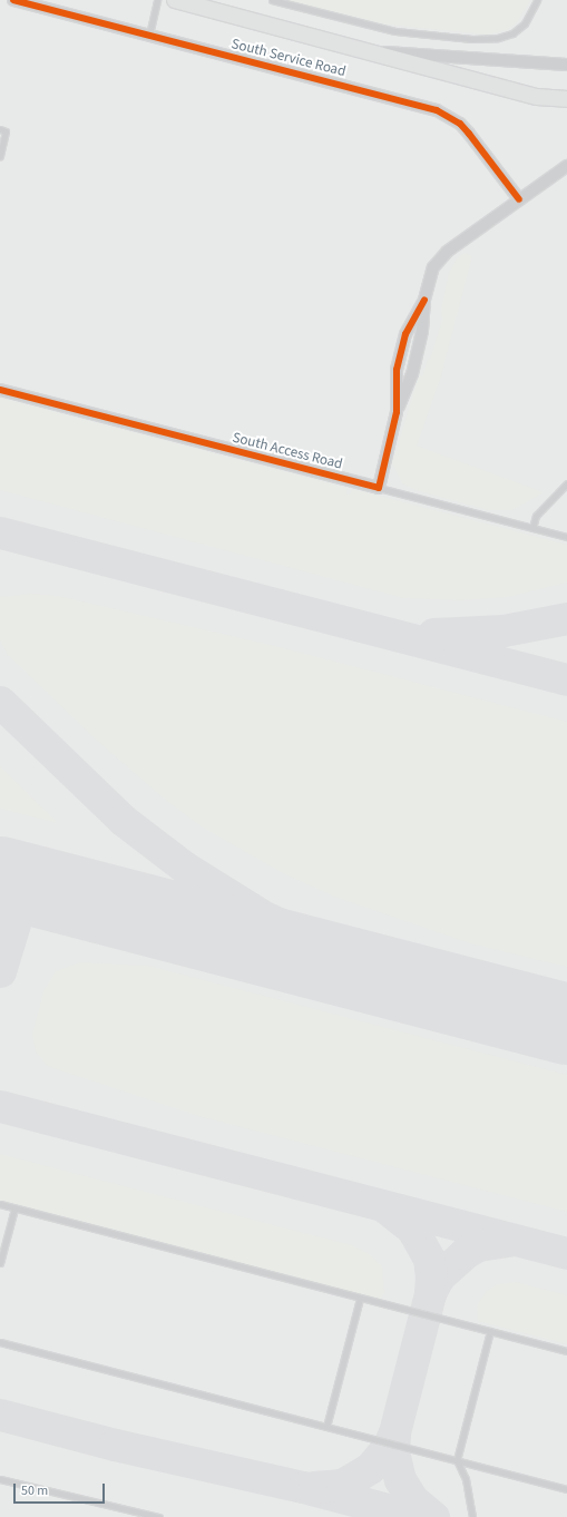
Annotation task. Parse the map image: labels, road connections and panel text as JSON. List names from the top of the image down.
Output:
{
  "streets": {
    "street": ["South Service Road", "South Access Road"]
  },
  "scale_bar": "50 m"
}
